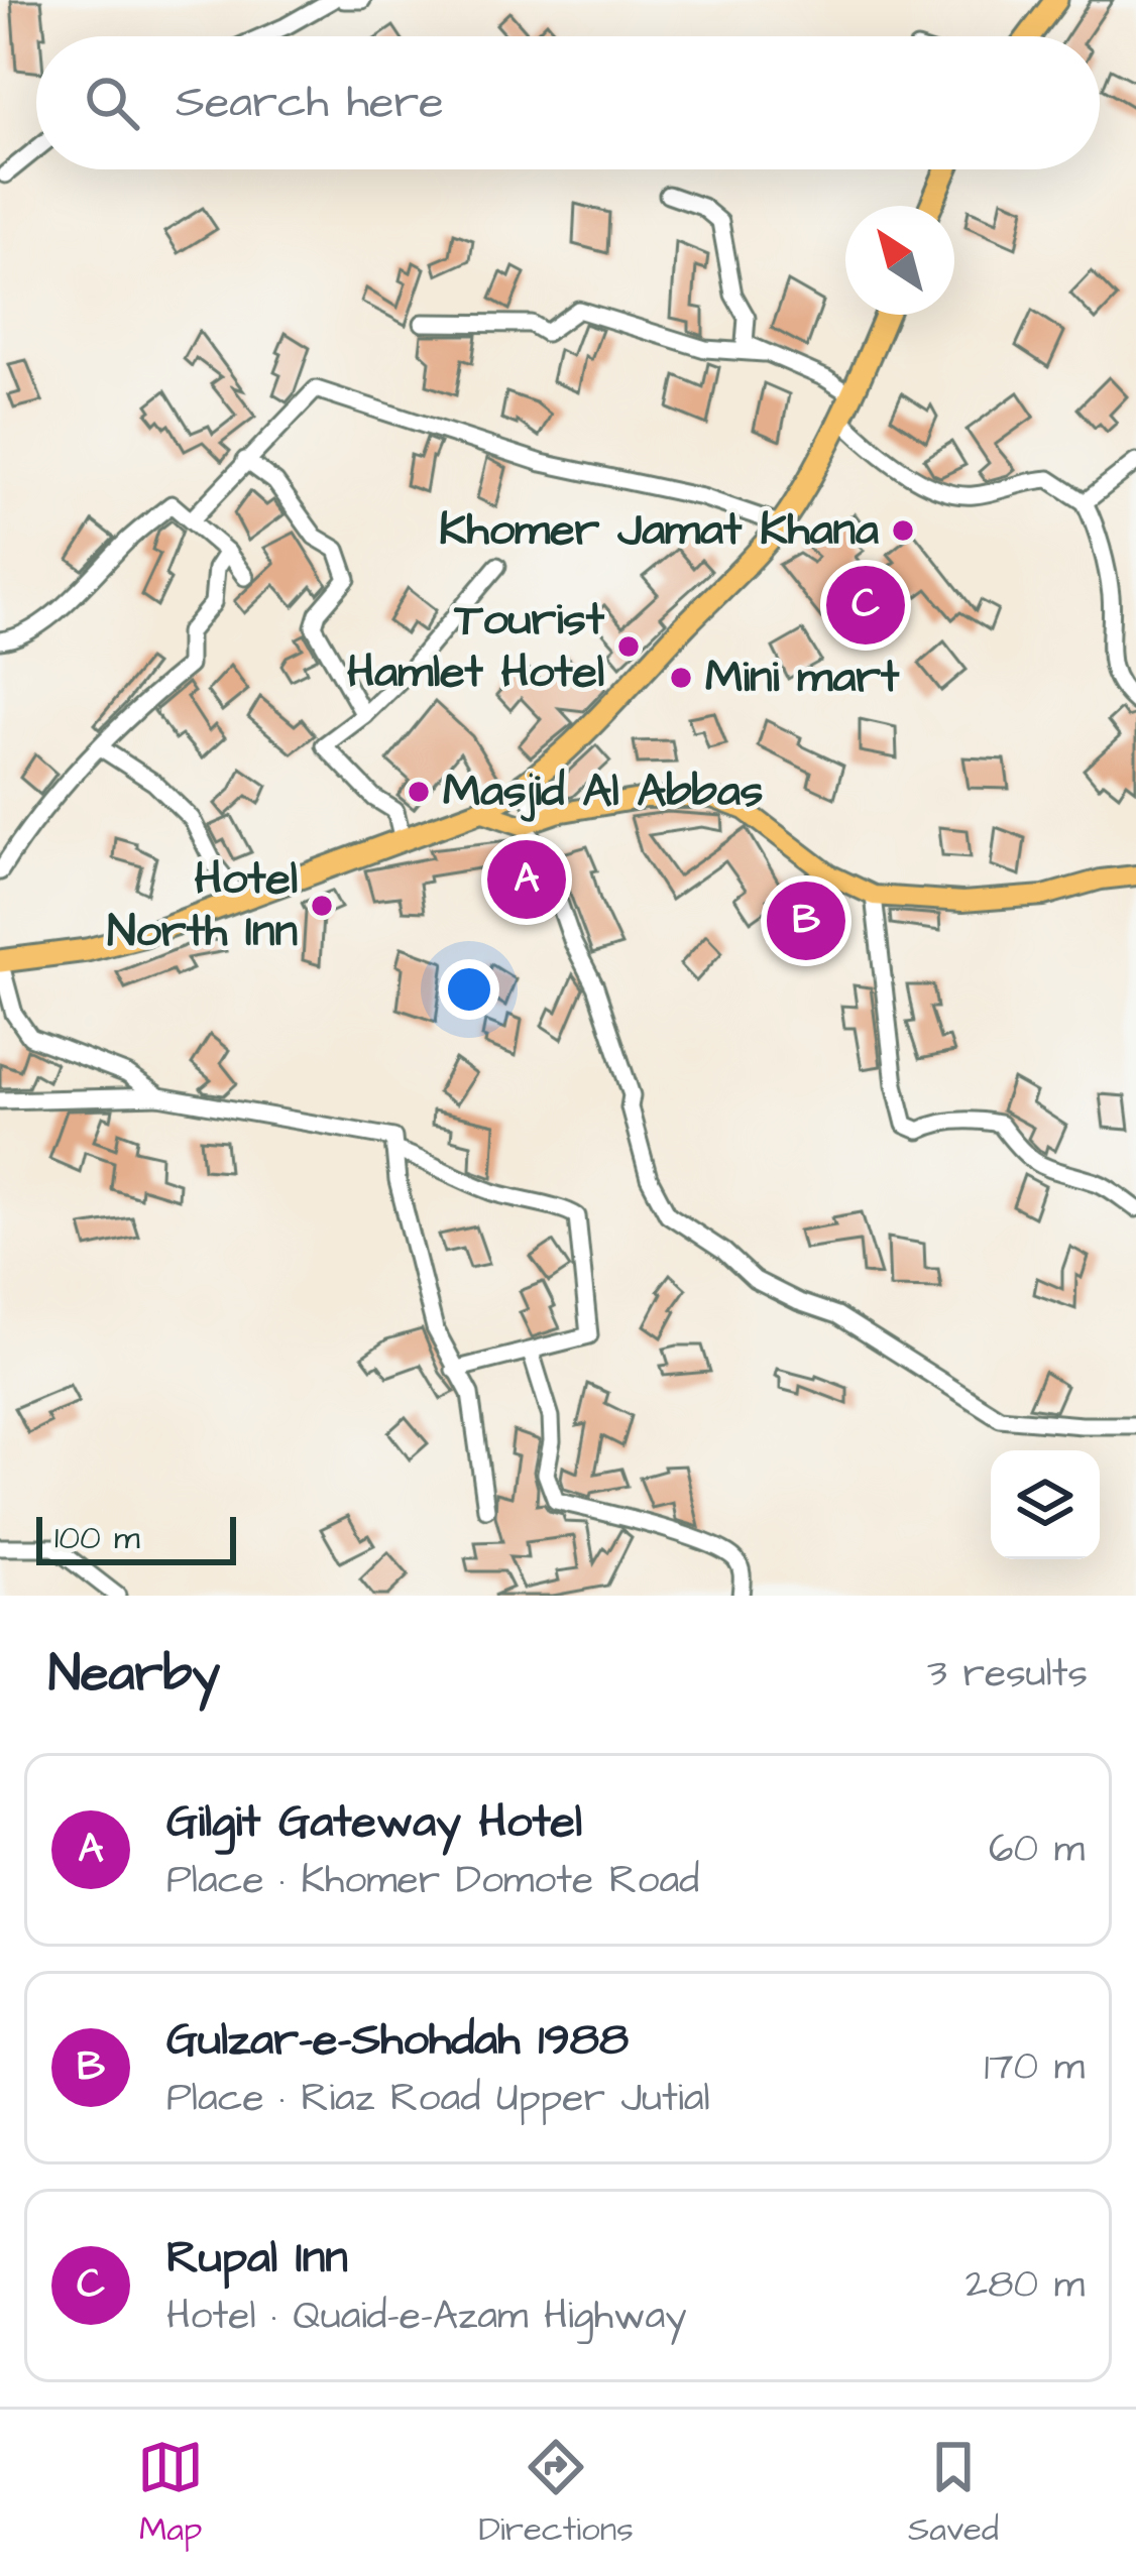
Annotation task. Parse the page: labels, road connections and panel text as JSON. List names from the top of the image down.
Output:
{
  "places": [
    "Khomer Jamat Khana",
    "Tourist Hamlet Hotel",
    "Mini mart",
    "Masjid Al Abbas",
    "Hotel North Inn"
  ],
  "scale_bar": "100 m",
  "north": "top left",
  "page": {
    "search": "Search here",
    "pins": ["C", "A", "B"],
    "scale": "100 m",
    "heading": ["Nearby", "3 results"],
    "list": [
      {
        "mark": "A",
        "name": "Gilgit Gateway Hotel",
        "note": "Place · Khomer Domote Road",
        "value": "60 m"
      },
      {
        "mark": "B",
        "name": "Gulzar-e-Shohdah 1988",
        "note": "Place · Riaz Road Upper Jutial",
        "value": "170 m"
      },
      {
        "mark": "C",
        "name": "Rupal Inn",
        "note": "Hotel · Quaid-e-Azam Highway",
        "value": "280 m"
      }
    ],
    "nav": ["Map", "Directions", "Saved"]
  }
}
